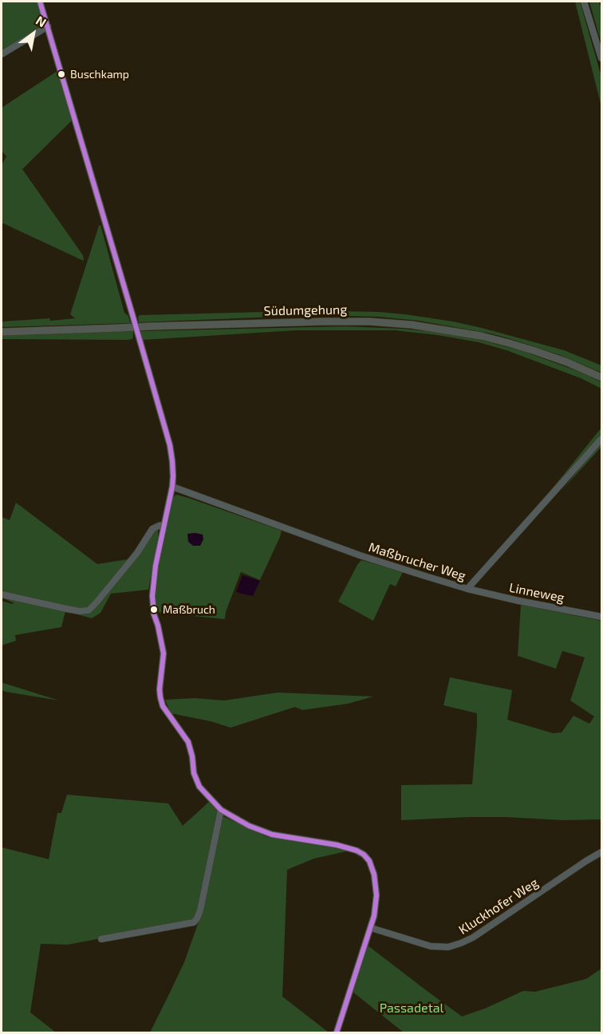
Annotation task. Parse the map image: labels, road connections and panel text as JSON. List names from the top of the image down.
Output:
{
  "streets": {
    "main road": ["Südumgehung"],
    "street": ["Maßbrucher Weg", "Linneweg", "Kluckhofer Weg"]
  },
  "crossings": [
    ["Maßbrucher Weg", "Linneweg"]
  ],
  "parks": ["Passadetal"],
  "places": ["Buschkamp", "Maßbruch"],
  "north": "top right"
}
